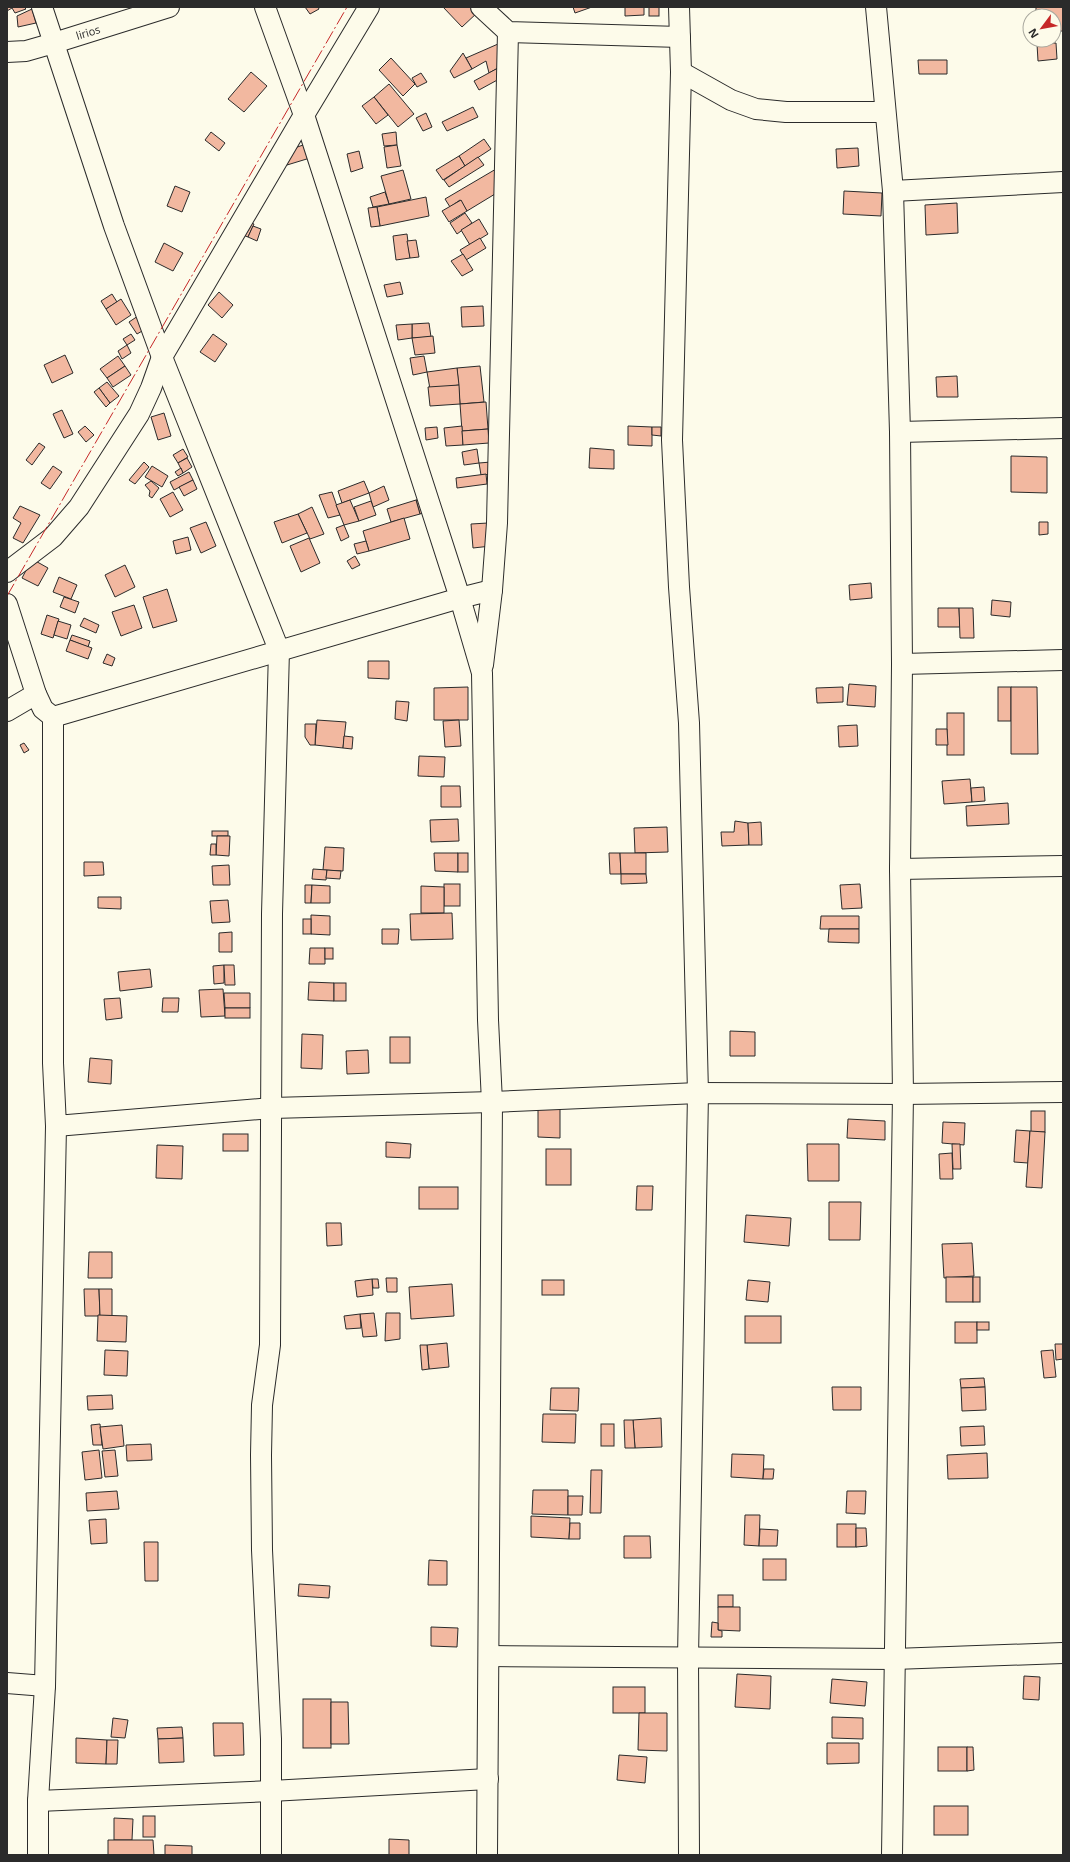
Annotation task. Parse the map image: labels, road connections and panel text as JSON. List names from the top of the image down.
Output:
{
  "streets": {
    "street": ["lirios"]
  },
  "north": "bottom left"
}
